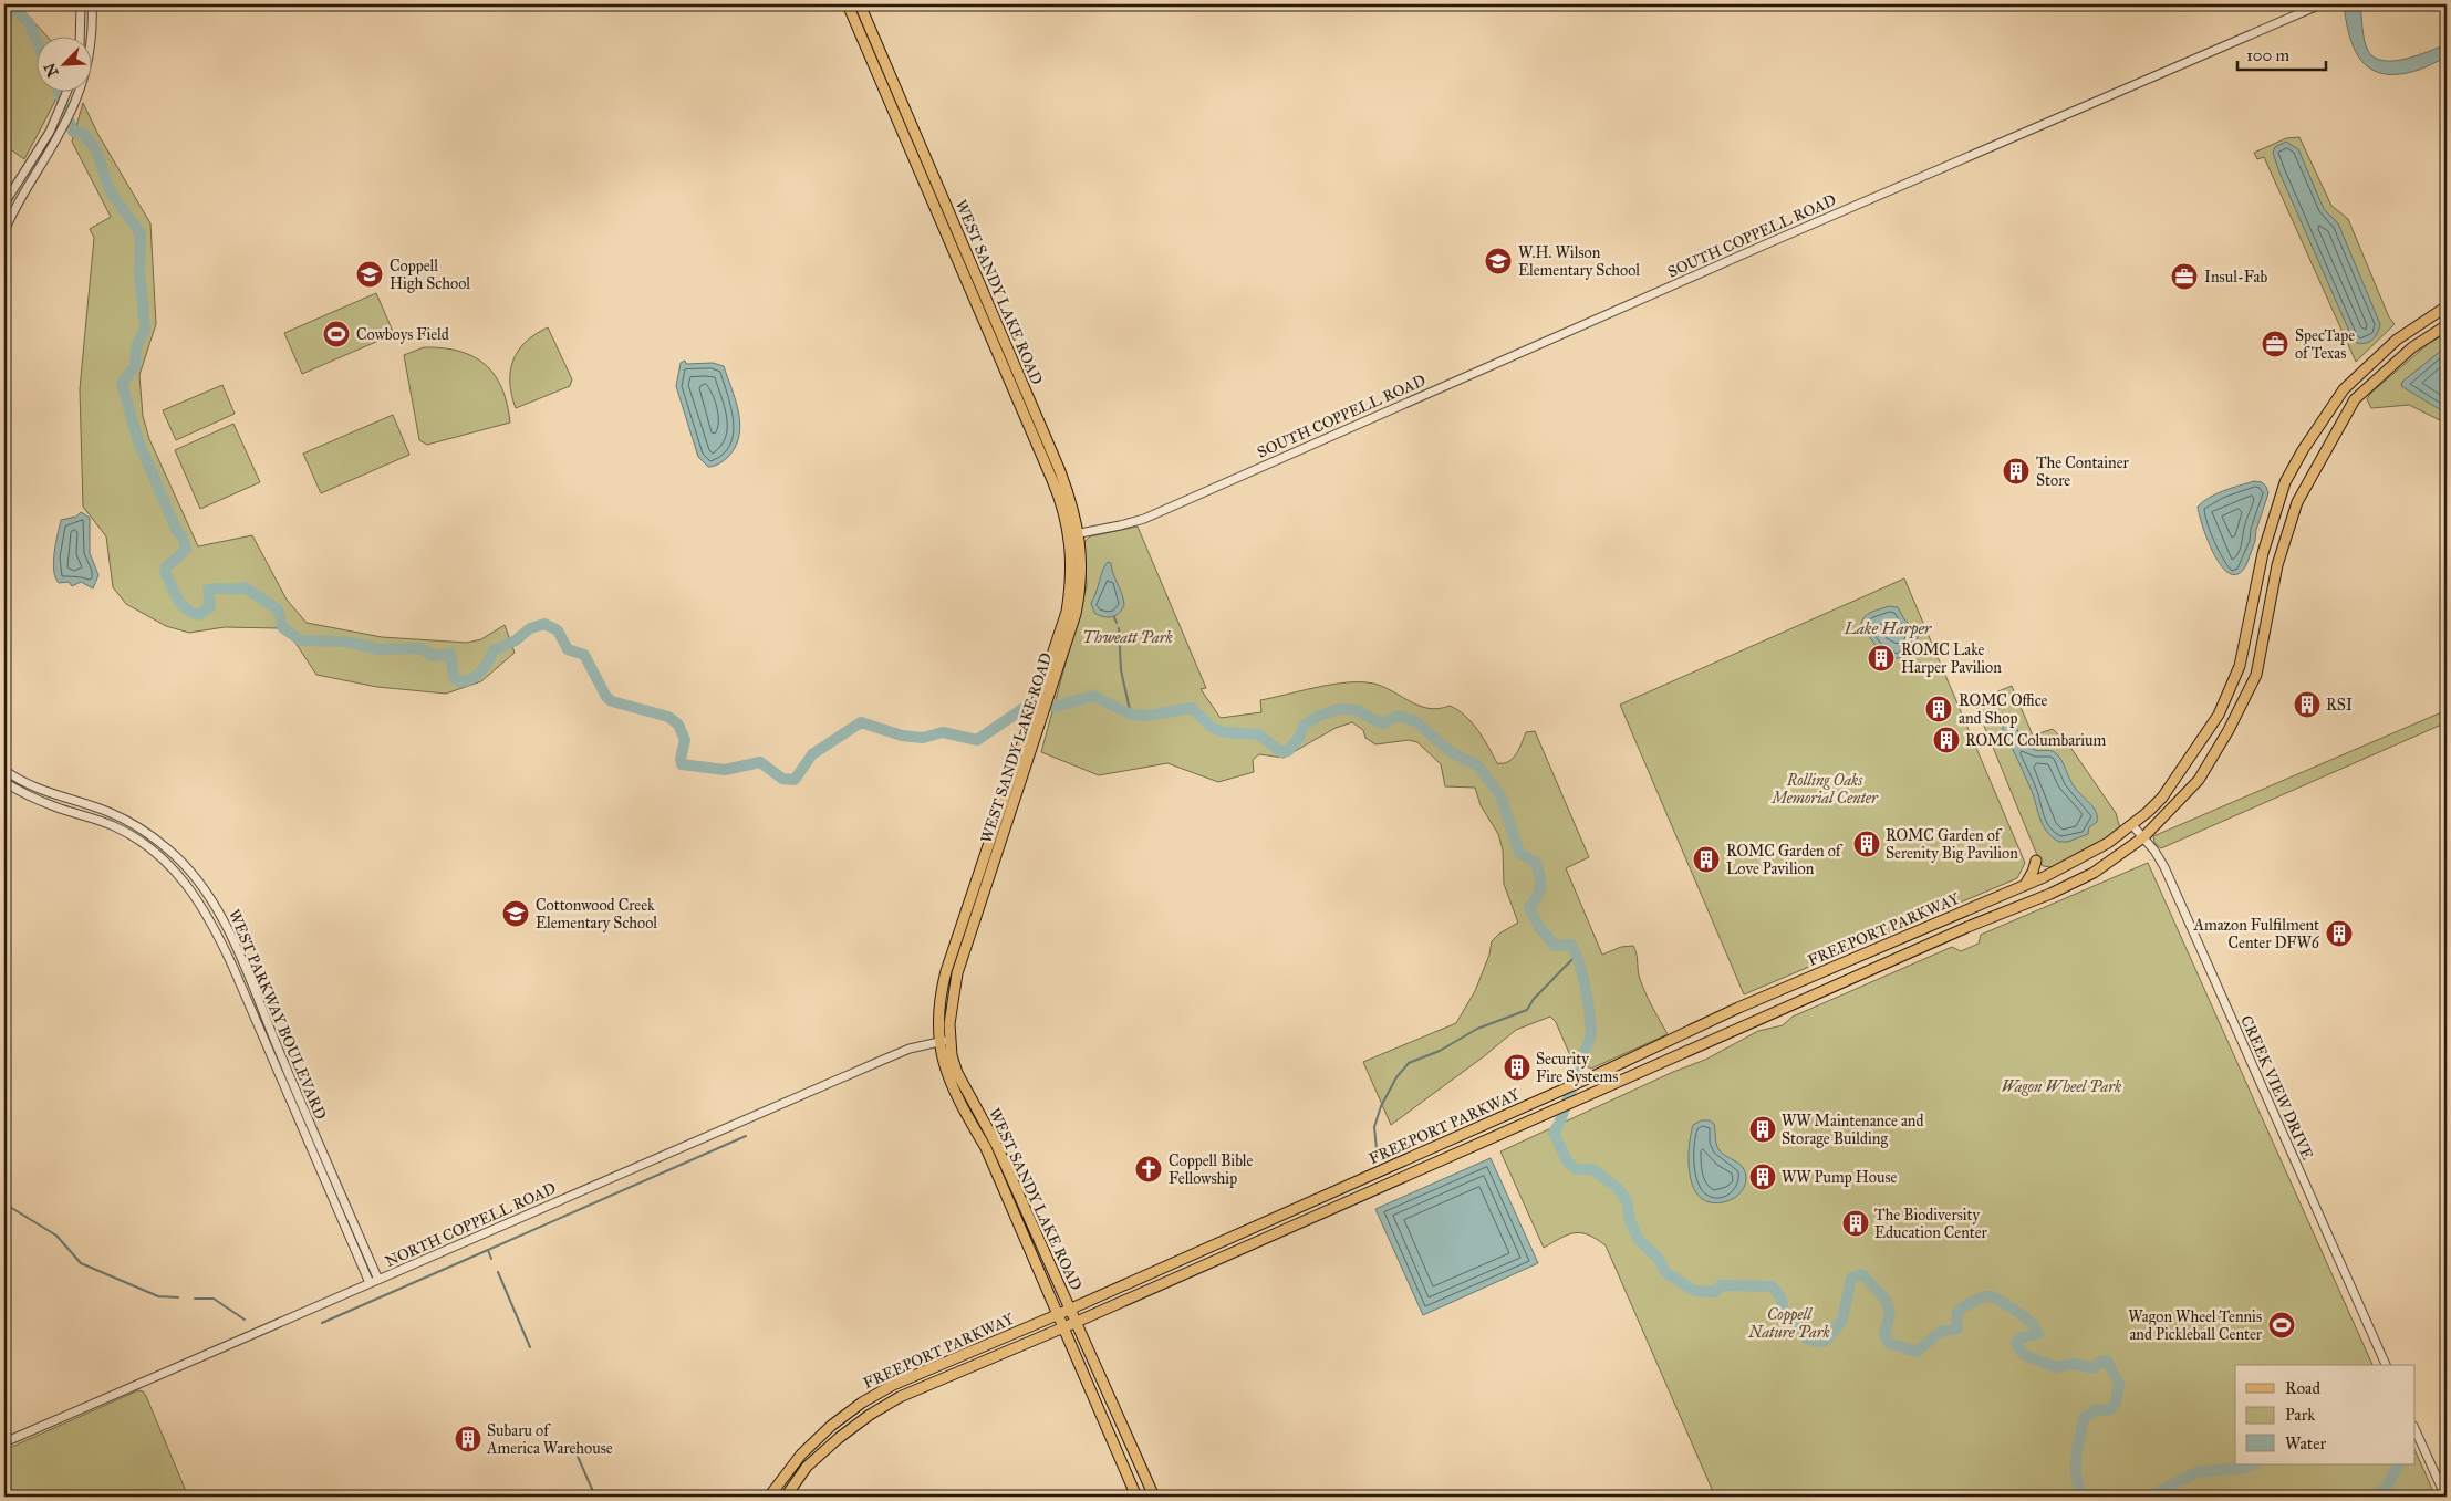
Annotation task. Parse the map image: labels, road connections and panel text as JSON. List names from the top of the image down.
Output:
{
  "streets": {
    "main road": ["WEST SANDY LAKE ROAD", "FREEPORT PARKWAY"],
    "street": [
      "SOUTH COPPELL ROAD",
      "WEST PARKWAY BOULEVARD",
      "CREEK VIEW DRIVE",
      "NORTH COPPELL ROAD"
    ]
  },
  "crossings": [
    ["SOUTH COPPELL ROAD", "WEST SANDY LAKE ROAD"],
    ["WEST SANDY LAKE ROAD", "FREEPORT PARKWAY"],
    ["WEST SANDY LAKE ROAD", "NORTH COPPELL ROAD"],
    ["FREEPORT PARKWAY", "CREEK VIEW DRIVE"],
    ["WEST PARKWAY BOULEVARD", "NORTH COPPELL ROAD"]
  ],
  "water": ["Lake Harper"],
  "parks": [
    "Thweatt Park",
    "Rolling Oaks Memorial Center",
    "Wagon Wheel Park",
    "Coppell Nature Park"
  ],
  "places": {
    "school or university": ["W.H. Wilson Elementary School", "Coppell High School", "Cottonwood Creek Elementary School"],
    "office": ["Insul-Fab", "SpecTape of Texas"],
    "sports": ["Cowboys Field", "Wagon Wheel Tennis and Pickleball Center"],
    "building": [
      "The Container Store",
      "ROMC Lake Harper Pavilion",
      "RSI",
      "ROMC Office and Shop",
      "ROMC Columbarium",
      "ROMC Garden of Serenity Big Pavilion",
      "ROMC Garden of Love Pavilion",
      "Amazon Fulfilment Center DFW6",
      "Security Fire Systems",
      "WW Maintenance and Storage Building",
      "WW Pump House",
      "The Biodiversity Education Center",
      "Subaru of America Warehouse"
    ],
    "church": ["Coppell Bible Fellowship"]
  },
  "legend": ["Road", "Park", "Water"],
  "scale_bar": "100 m",
  "north": "bottom left"
}
